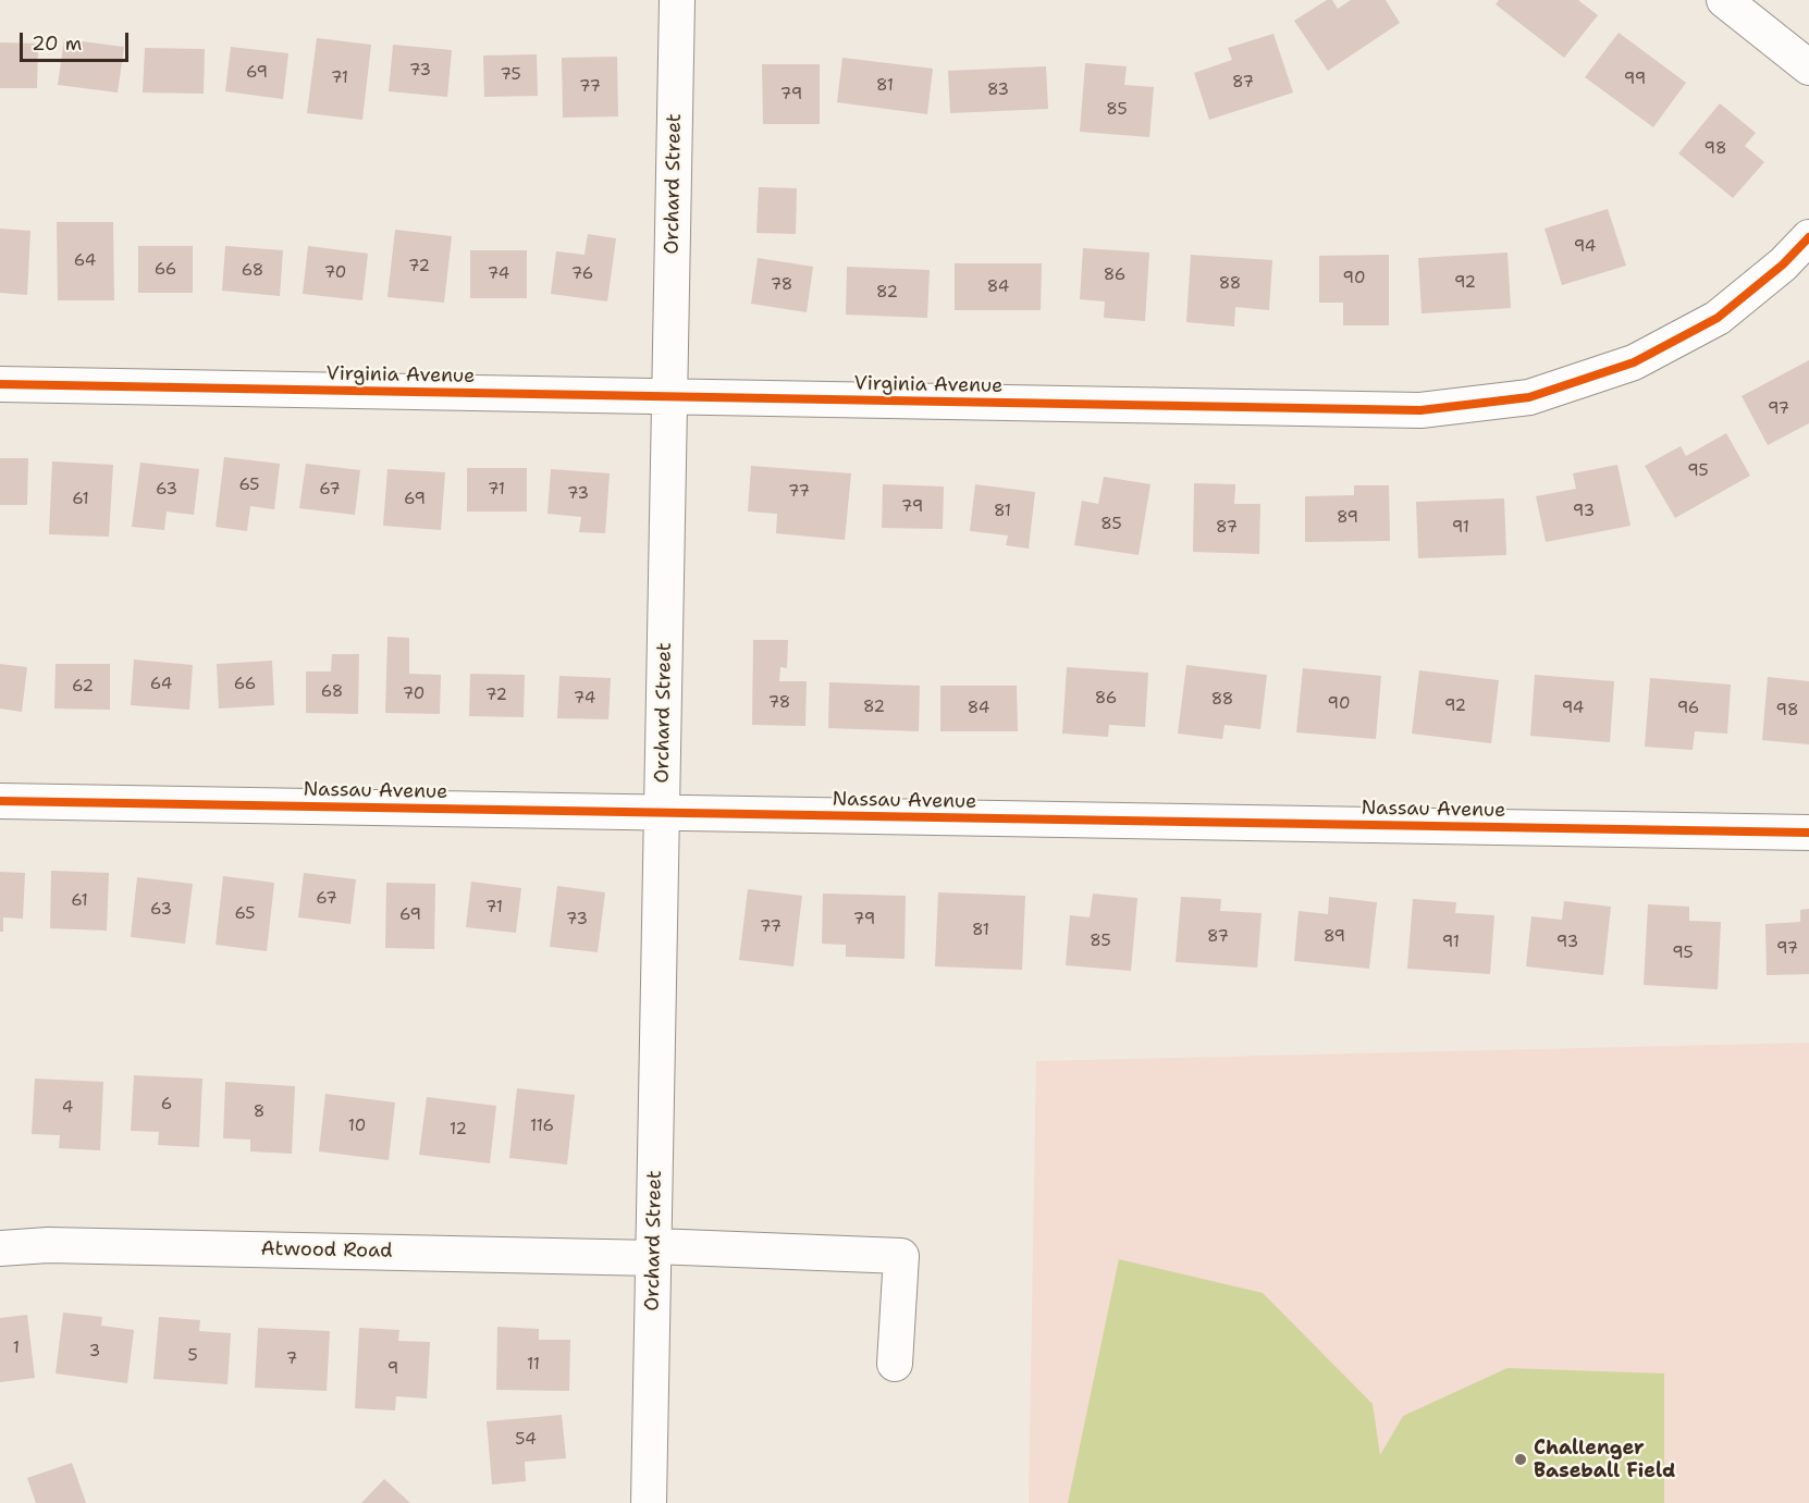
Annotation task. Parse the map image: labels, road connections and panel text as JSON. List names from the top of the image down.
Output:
{
  "streets": {
    "street": [
      "Orchard Street",
      "Virginia Avenue",
      "Nassau Avenue",
      "Atwood Road"
    ]
  },
  "crossings": [
    ["Orchard Street", "Virginia Avenue"],
    ["Orchard Street", "Nassau Avenue"],
    ["Orchard Street", "Atwood Road"]
  ],
  "places": ["Challenger Baseball Field"],
  "house_numbers": [
    "73",
    "69",
    "75",
    "71",
    "99",
    "87",
    "81",
    "77",
    "83",
    "79",
    "85",
    "98",
    "94",
    "64",
    "72",
    "66",
    "68",
    "70",
    "74",
    "76",
    "86",
    "90",
    "92",
    "88",
    "78",
    "84",
    "82",
    "97",
    "95",
    "65",
    "63",
    "67",
    "71",
    "77",
    "73",
    "61",
    "69",
    "79",
    "81",
    "93",
    "89",
    "85",
    "87",
    "91",
    "64",
    "66",
    "62",
    "68",
    "70",
    "72",
    "74",
    "86",
    "88",
    "78",
    "90",
    "92",
    "82",
    "84",
    "94",
    "96",
    "98",
    "67",
    "61",
    "71",
    "63",
    "65",
    "69",
    "73",
    "79",
    "77",
    "81",
    "87",
    "89",
    "85",
    "91",
    "93",
    "97",
    "95",
    "6",
    "4",
    "8",
    "10",
    "116",
    "12",
    "1",
    "3",
    "5",
    "7",
    "11",
    "9",
    "54"
  ],
  "scale_bar": "20 m"
}
